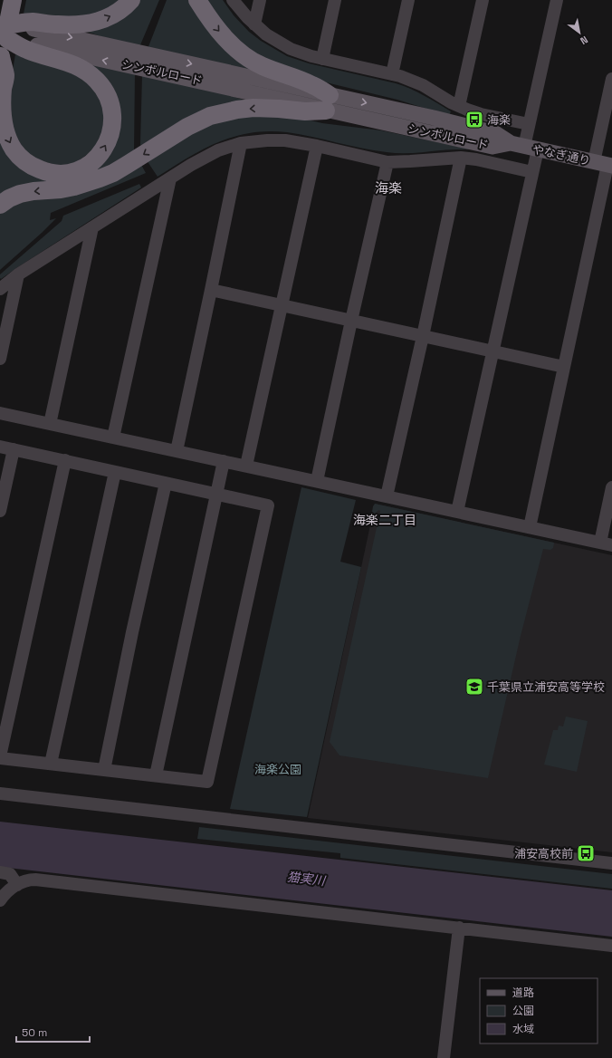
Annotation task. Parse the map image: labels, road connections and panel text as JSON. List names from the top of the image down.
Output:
{
  "streets": {
    "main road": ["シンボルロード", "やなぎ通り"]
  },
  "crossings": [
    ["シンボルロード", "やなぎ通り"]
  ],
  "districts": ["海楽", "海楽二丁目"],
  "water": ["猫実川"],
  "parks": ["海楽公園"],
  "places": {
    "bus stop": ["海楽", "浦安高校前"],
    "school or university": ["千葉県立浦安高等学校"]
  },
  "legend": ["道路", "公園", "水域"],
  "scale_bar": "50 m",
  "north": "bottom right"
}
